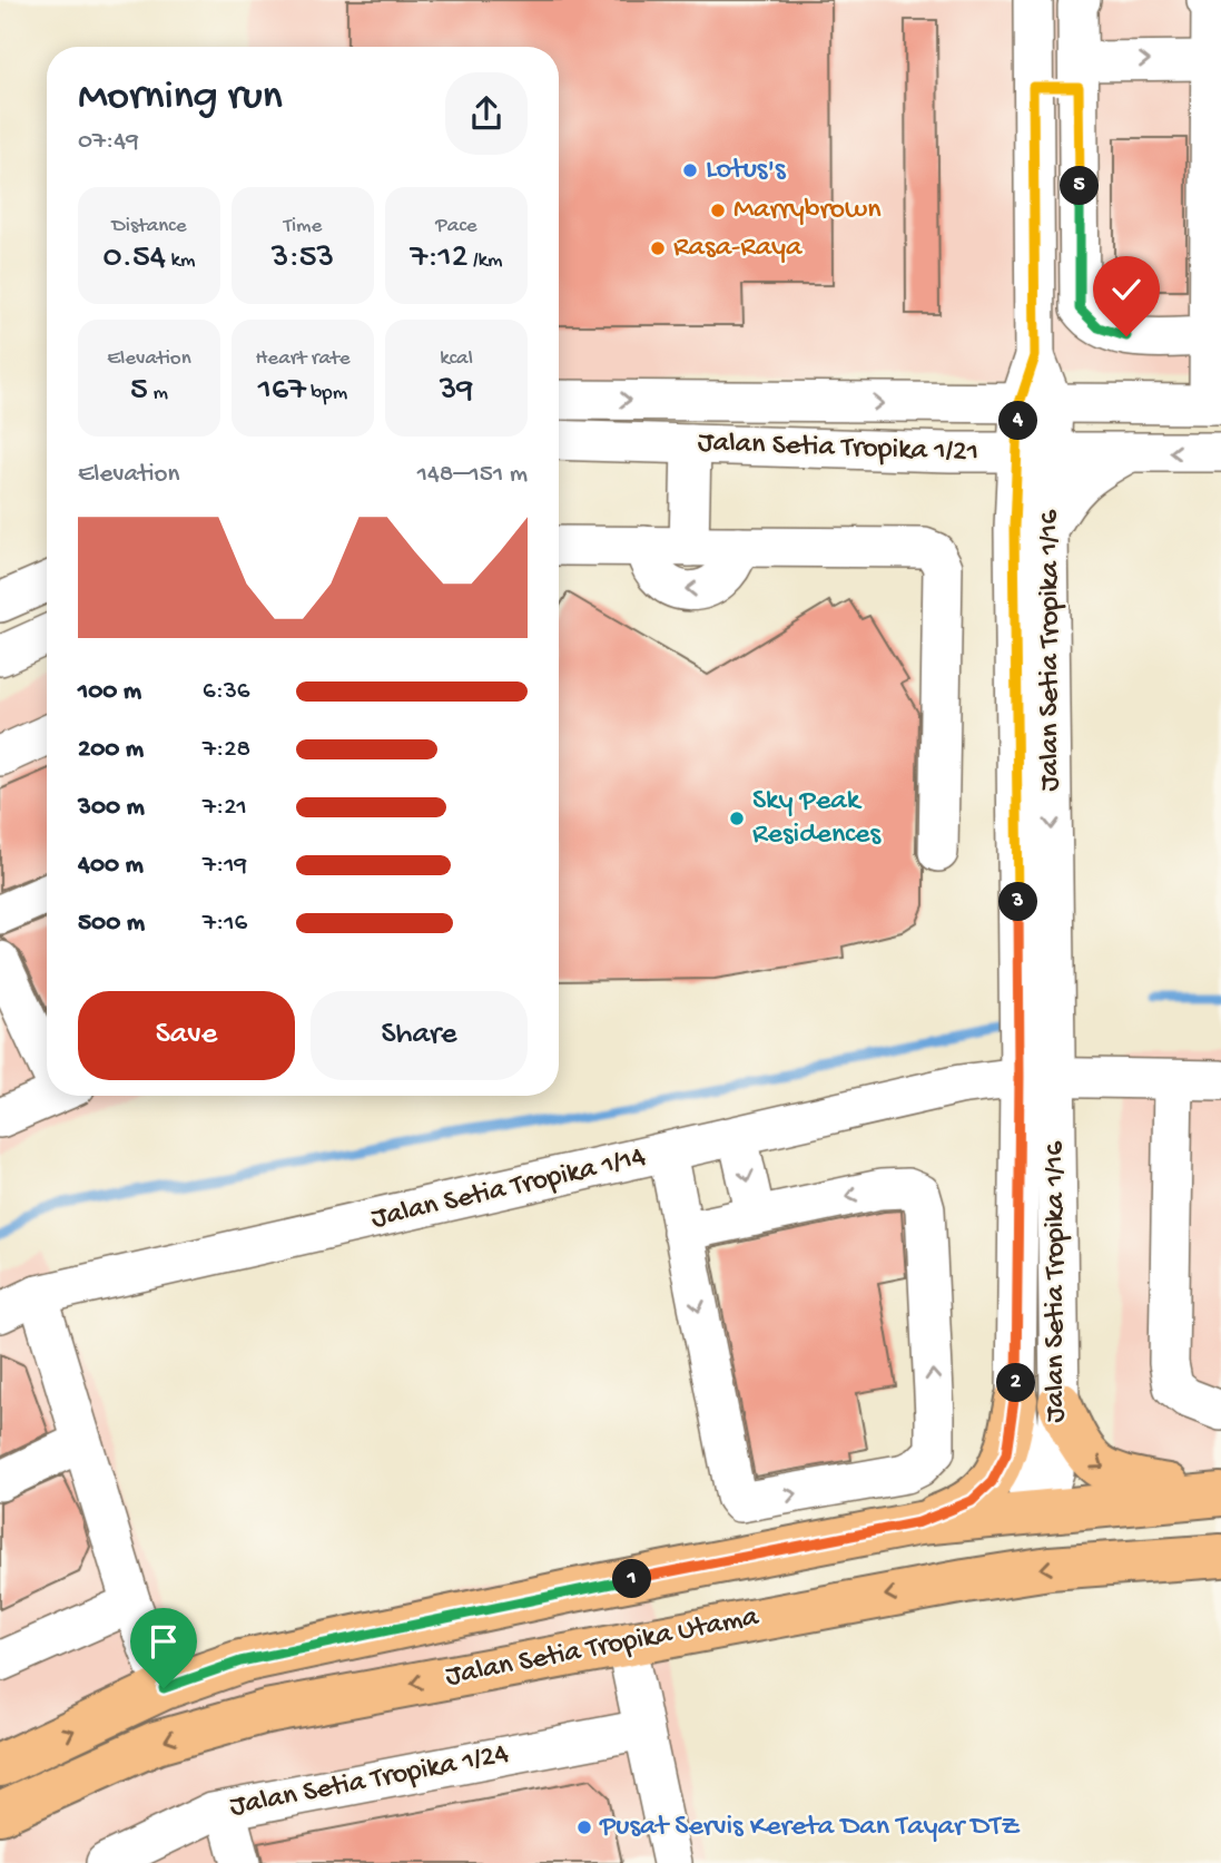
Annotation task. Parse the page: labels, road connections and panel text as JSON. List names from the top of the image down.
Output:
{
  "streets": {
    "main road": ["Jalan Setia Tropika Utama"],
    "street": [
      "Jalan Setia Tropika 1/21",
      "Jalan Setia Tropika 1/16",
      "Jalan Setia Tropika 1/14",
      "Jalan Setia Tropika 1/24"
    ]
  },
  "crossings": [
    ["Jalan Setia Tropika 1/21", "Jalan Setia Tropika 1/16"],
    ["Jalan Setia Tropika 1/16", "Jalan Setia Tropika 1/14"],
    ["Jalan Setia Tropika 1/16", "Jalan Setia Tropika Utama"]
  ],
  "places": [
    "Lotus's",
    "Marrybrown",
    "Rasa-Raya",
    "Sky Peak Residences",
    "Pusat Servis Kereta Dan Tayar DTZ"
  ],
  "page": {
    "heading": ["Morning run", "07:49"],
    "pins": [
      "5",
      "4",
      "3",
      "2",
      "1"
    ],
    "stats": [
      ["Distance", "0.54 km"],
      ["Time", "3:53"],
      ["Pace", "7:12 /km"],
      ["Elevation", "5 m"],
      ["Heart rate", "167 bpm"],
      ["kcal", "39"]
    ],
    "chart": ["Elevation", "148–151 m"],
    "list": [
      {
        "name": "100 m",
        "note": "6:36"
      },
      {
        "name": "200 m",
        "note": "7:28"
      },
      {
        "name": "300 m",
        "note": "7:21"
      },
      {
        "name": "400 m",
        "note": "7:19"
      },
      {
        "name": "500 m",
        "note": "7:16"
      }
    ],
    "buttons": ["Save", "Share"]
  }
}
